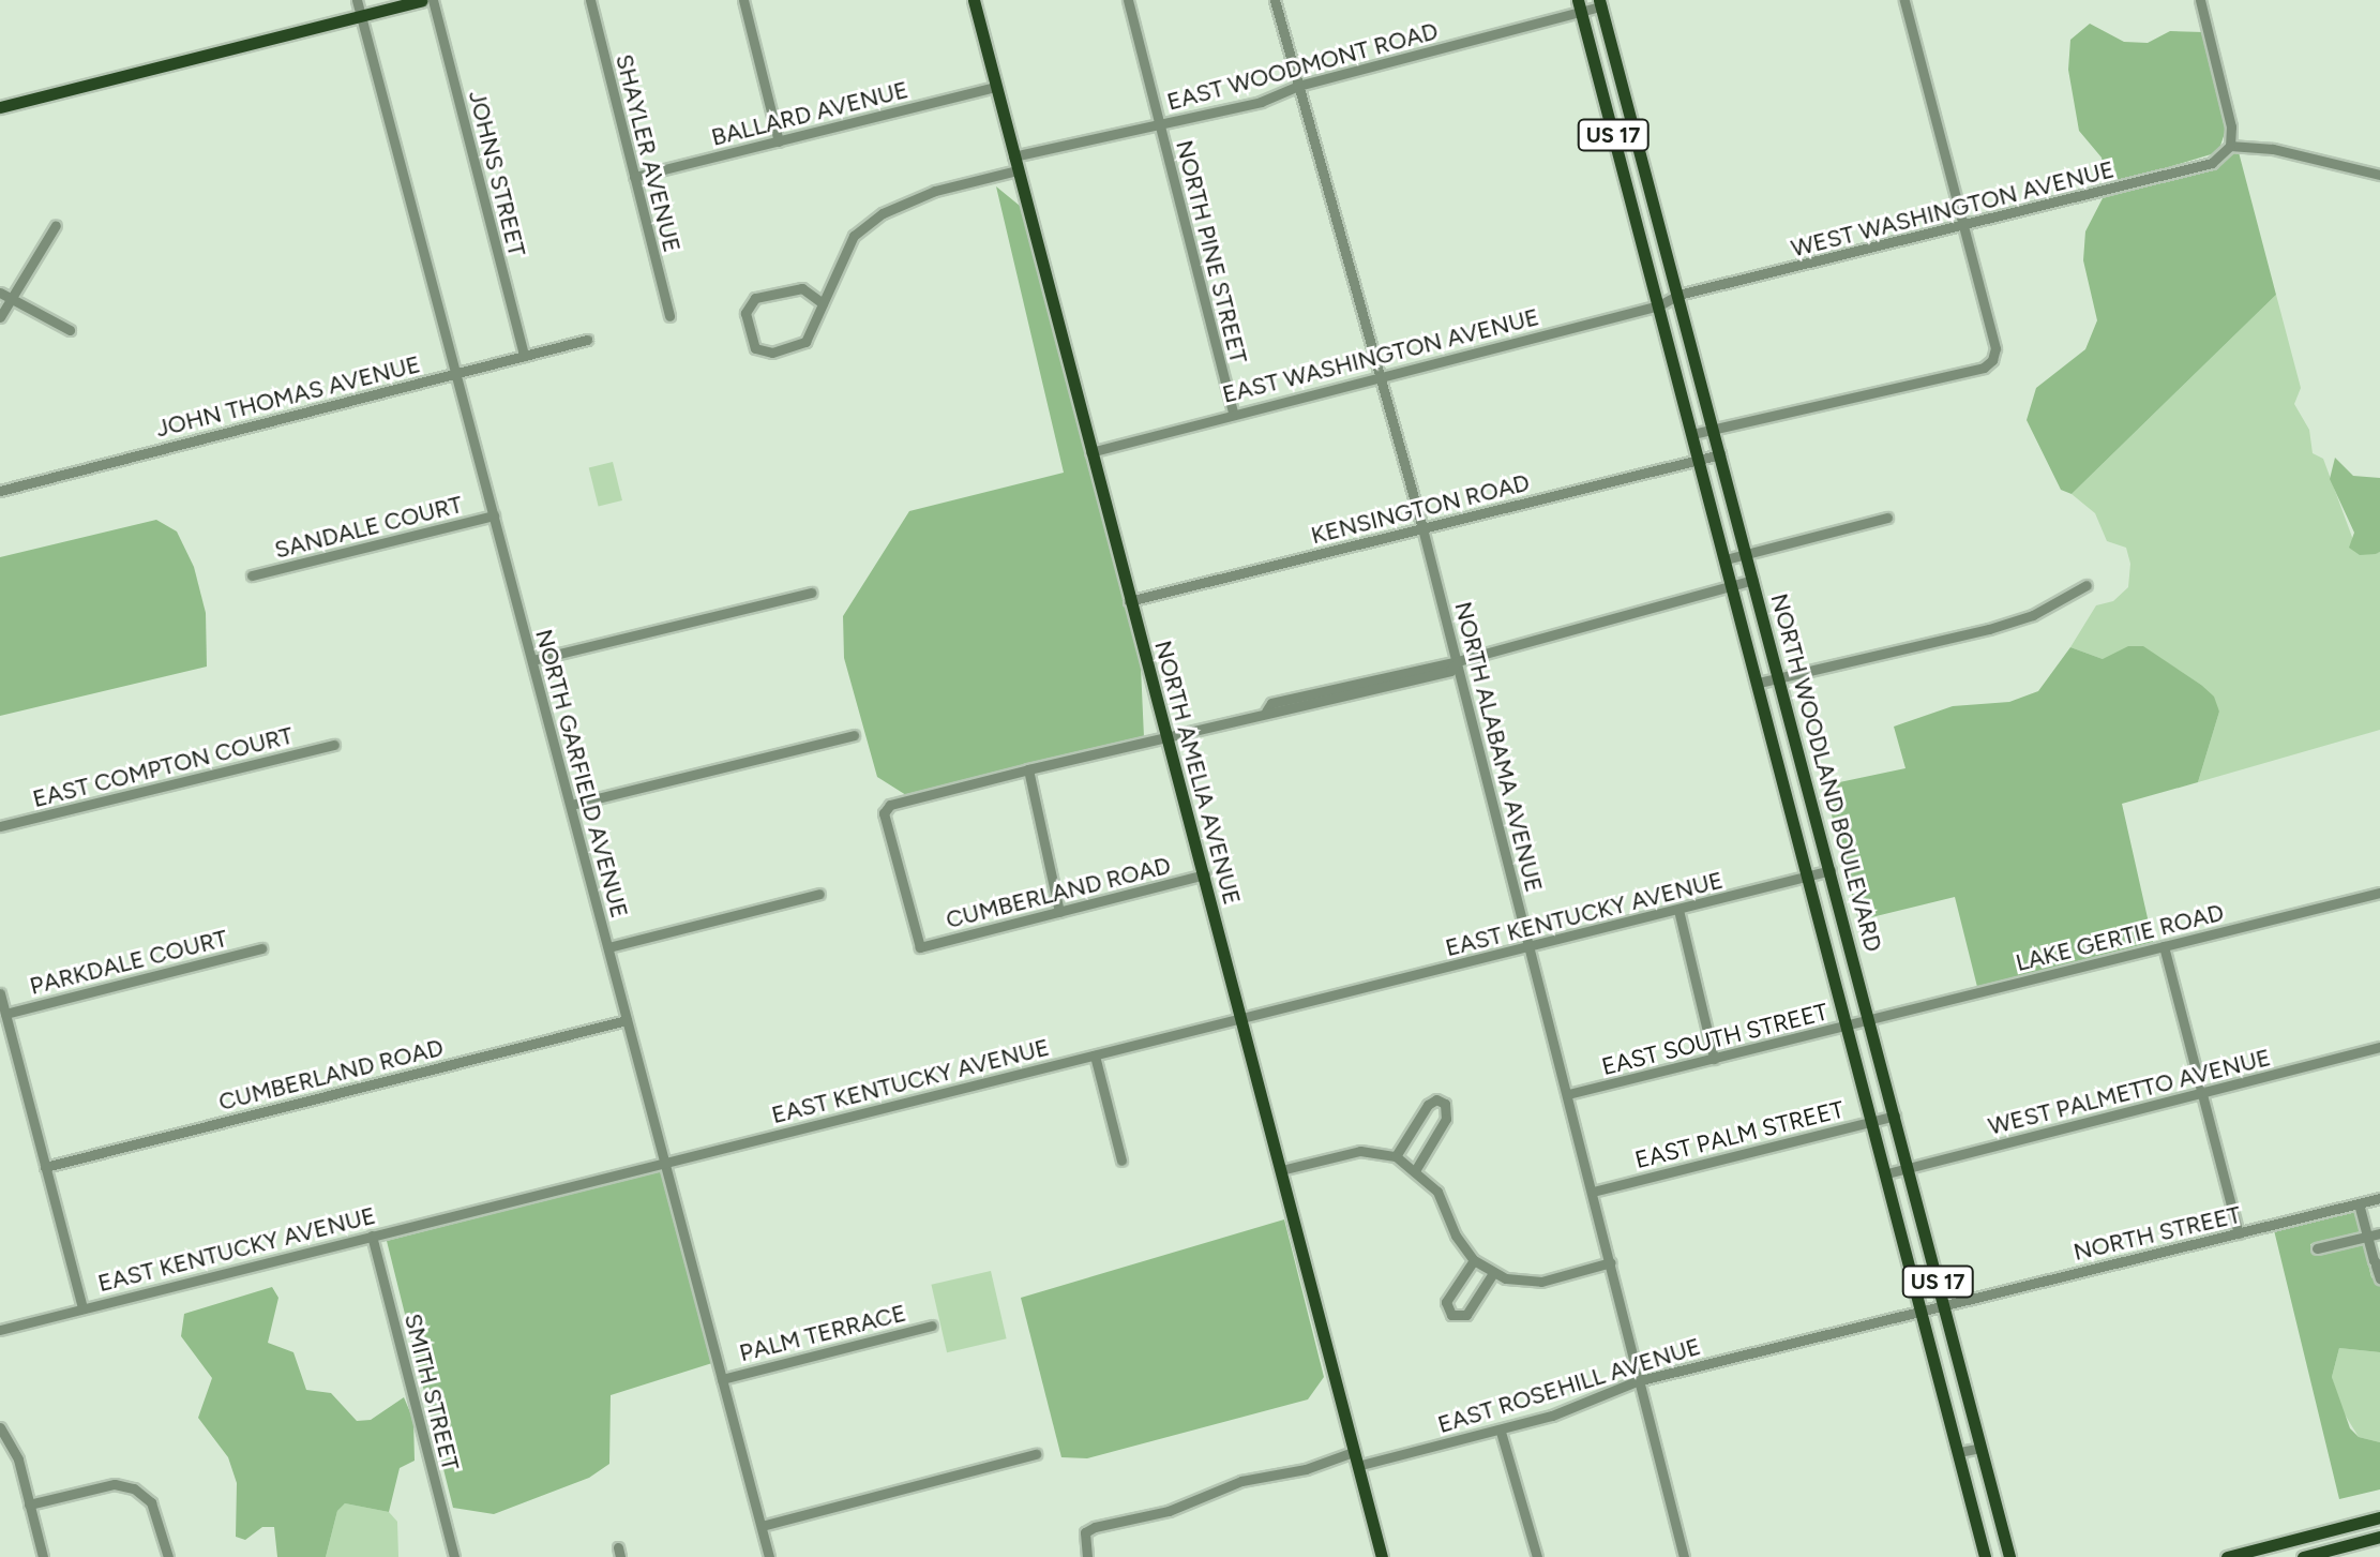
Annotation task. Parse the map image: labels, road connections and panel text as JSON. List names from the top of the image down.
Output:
{
  "streets": {
    "main road": ["US 17", "NORTH AMELIA AVENUE", "NORTH WOODLAND BOULEVARD"],
    "street": [
      "EAST WOODMONT ROAD",
      "BALLARD AVENUE",
      "SHAYLER AVENUE",
      "JOHNS STREET",
      "WEST WASHINGTON AVENUE",
      "NORTH PINE STREET",
      "EAST WASHINGTON AVENUE",
      "JOHN THOMAS AVENUE",
      "KENSINGTON ROAD",
      "SANDALE COURT",
      "NORTH ALABAMA AVENUE",
      "EAST COMPTON COURT",
      "NORTH GARFIELD AVENUE",
      "CUMBERLAND ROAD",
      "EAST KENTUCKY AVENUE",
      "LAKE GERTIE ROAD",
      "PARKDALE COURT",
      "EAST SOUTH STREET",
      "WEST PALMETTO AVENUE",
      "EAST PALM STREET",
      "NORTH STREET",
      "PALM TERRACE",
      "EAST ROSEHILL AVENUE",
      "SMITH STREET"
    ]
  },
  "crossings": [
    ["EAST WOODMONT ROAD", "NORTH PINE STREET"],
    ["EAST WOODMONT ROAD", "NORTH ALABAMA AVENUE"],
    ["EAST WOODMONT ROAD", "NORTH AMELIA AVENUE"],
    ["EAST WOODMONT ROAD", "NORTH WOODLAND BOULEVARD"],
    ["BALLARD AVENUE", "SHAYLER AVENUE"],
    ["BALLARD AVENUE", "NORTH AMELIA AVENUE"],
    ["JOHNS STREET", "JOHN THOMAS AVENUE"],
    ["WEST WASHINGTON AVENUE", "EAST WASHINGTON AVENUE"],
    ["WEST WASHINGTON AVENUE", "NORTH WOODLAND BOULEVARD"],
    ["NORTH PINE STREET", "EAST WASHINGTON AVENUE"],
    ["EAST WASHINGTON AVENUE", "NORTH ALABAMA AVENUE"],
    ["EAST WASHINGTON AVENUE", "NORTH AMELIA AVENUE"],
    ["EAST WASHINGTON AVENUE", "NORTH WOODLAND BOULEVARD"],
    ["JOHN THOMAS AVENUE", "NORTH GARFIELD AVENUE"],
    ["KENSINGTON ROAD", "NORTH ALABAMA AVENUE"],
    ["KENSINGTON ROAD", "NORTH AMELIA AVENUE"],
    ["KENSINGTON ROAD", "NORTH WOODLAND BOULEVARD"],
    ["SANDALE COURT", "NORTH GARFIELD AVENUE"],
    ["NORTH ALABAMA AVENUE", "EAST KENTUCKY AVENUE"],
    ["NORTH ALABAMA AVENUE", "EAST SOUTH STREET"],
    ["NORTH ALABAMA AVENUE", "EAST PALM STREET"],
    ["NORTH ALABAMA AVENUE", "EAST ROSEHILL AVENUE"],
    ["NORTH AMELIA AVENUE", "CUMBERLAND ROAD"],
    ["NORTH AMELIA AVENUE", "EAST KENTUCKY AVENUE"],
    ["NORTH AMELIA AVENUE", "EAST ROSEHILL AVENUE"],
    ["NORTH WOODLAND BOULEVARD", "EAST KENTUCKY AVENUE"],
    ["NORTH WOODLAND BOULEVARD", "LAKE GERTIE ROAD"],
    ["NORTH WOODLAND BOULEVARD", "EAST SOUTH STREET"],
    ["NORTH WOODLAND BOULEVARD", "WEST PALMETTO AVENUE"],
    ["NORTH WOODLAND BOULEVARD", "EAST PALM STREET"],
    ["NORTH WOODLAND BOULEVARD", "NORTH STREET"],
    ["NORTH WOODLAND BOULEVARD", "EAST ROSEHILL AVENUE"],
    ["NORTH GARFIELD AVENUE", "CUMBERLAND ROAD"],
    ["NORTH GARFIELD AVENUE", "EAST KENTUCKY AVENUE"],
    ["NORTH GARFIELD AVENUE", "PALM TERRACE"],
    ["EAST KENTUCKY AVENUE", "SMITH STREET"],
    ["LAKE GERTIE ROAD", "EAST SOUTH STREET"],
    ["NORTH STREET", "EAST ROSEHILL AVENUE"]
  ]
}
